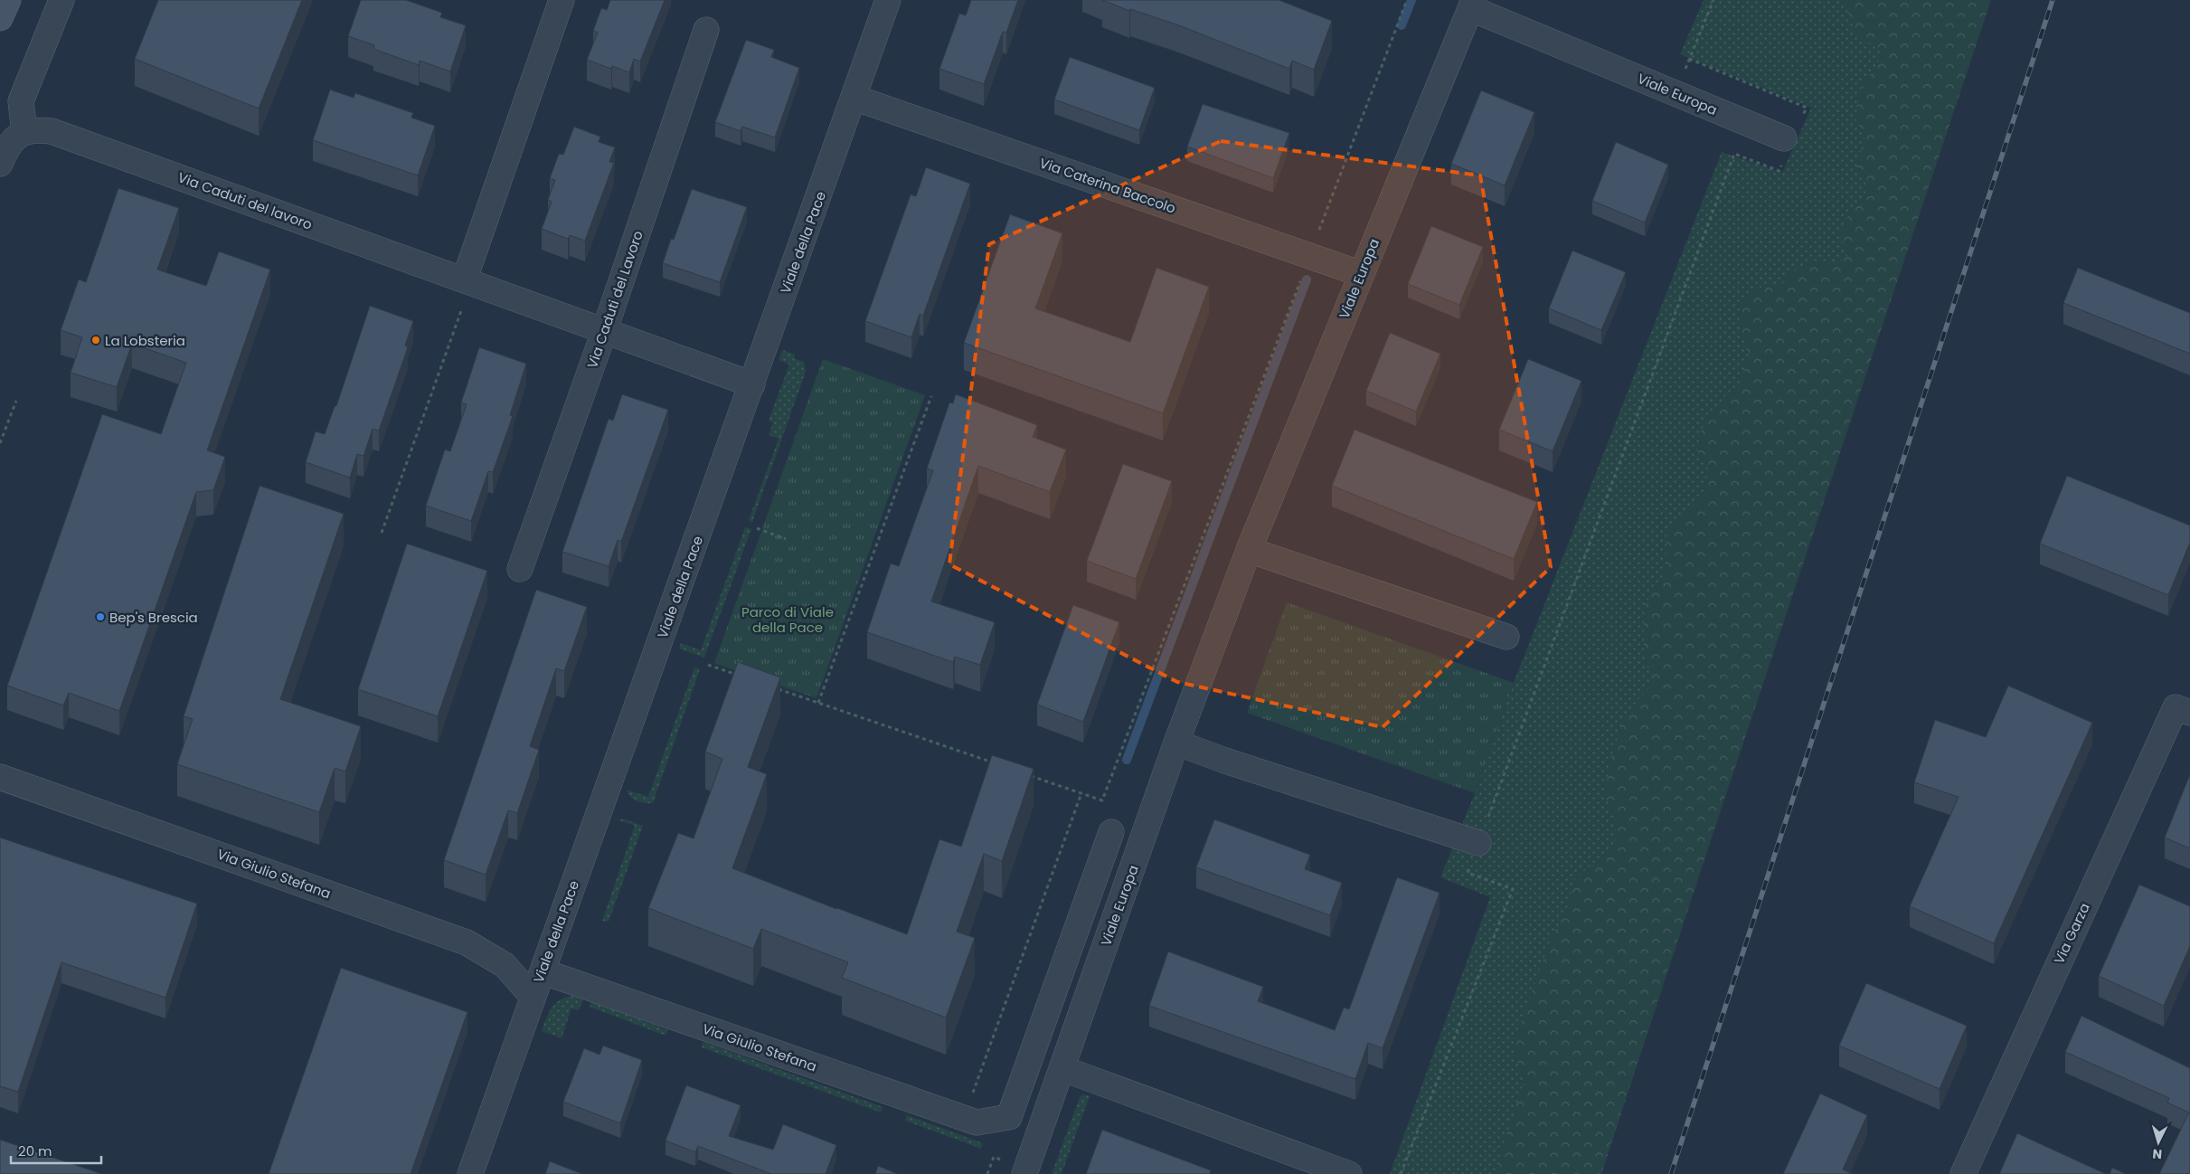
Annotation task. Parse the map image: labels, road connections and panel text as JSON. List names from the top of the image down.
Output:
{
  "streets": {
    "street": [
      "Viale Europa",
      "Via Caterina Baccolo",
      "Via Caduti del lavoro",
      "Viale della Pace",
      "Via Caduti del Lavoro",
      "Via Giulio Stefana",
      "Via Garza"
    ]
  },
  "crossings": [
    ["Viale Europa", "Via Caterina Baccolo"],
    ["Via Caterina Baccolo", "Viale della Pace"],
    ["Via Caduti del lavoro", "Viale della Pace"],
    ["Via Caduti del lavoro", "Via Caduti del Lavoro"],
    ["Viale della Pace", "Via Giulio Stefana"]
  ],
  "parks": ["Parco di Viale della Pace"],
  "places": ["La Lobsteria", "Bep's Brescia"],
  "scale_bar": "20 m",
  "north": "bottom"
}
